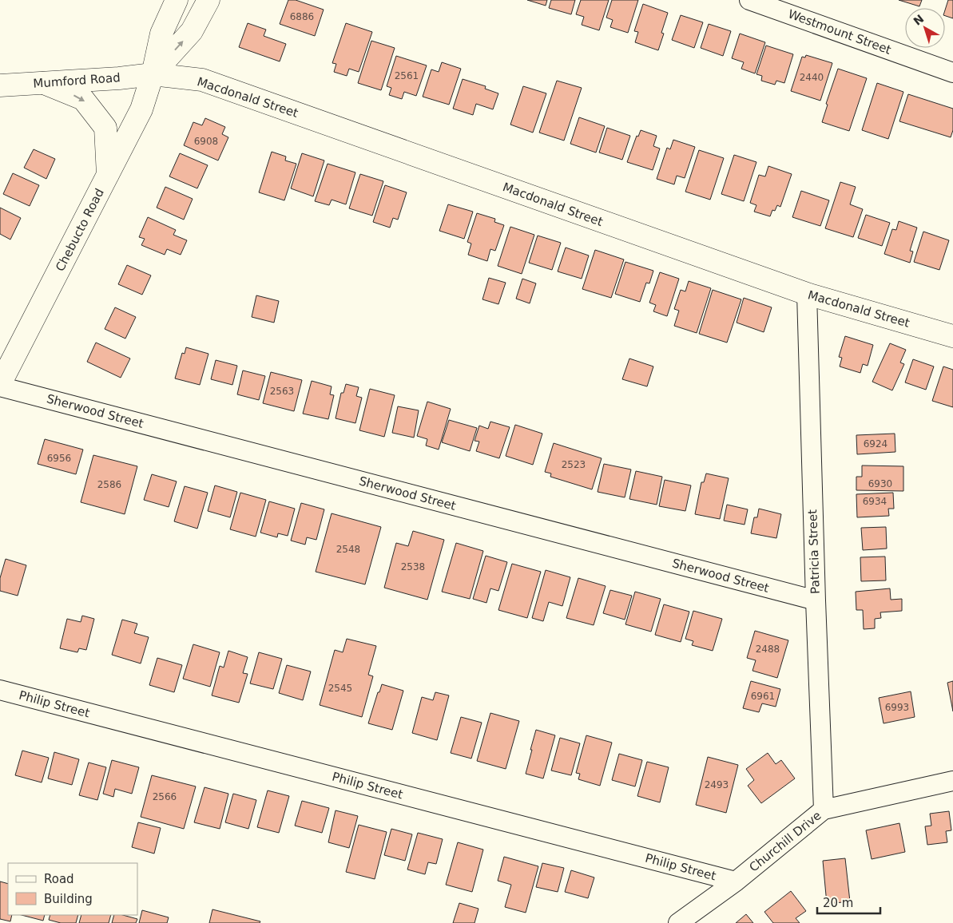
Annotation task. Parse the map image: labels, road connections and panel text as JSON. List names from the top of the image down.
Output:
{
  "streets": {
    "street": [
      "Westmount Street",
      "Mumford Road",
      "Macdonald Street",
      "Chebucto Road",
      "Sherwood Street",
      "Patricia Street",
      "Philip Street",
      "Churchill Drive"
    ]
  },
  "crossings": [
    ["Mumford Road", "Macdonald Street"],
    ["Mumford Road", "Chebucto Road"],
    ["Macdonald Street", "Chebucto Road"],
    ["Macdonald Street", "Patricia Street"],
    ["Chebucto Road", "Sherwood Street"],
    ["Sherwood Street", "Patricia Street"],
    ["Patricia Street", "Churchill Drive"],
    ["Philip Street", "Churchill Drive"]
  ],
  "house_numbers": [
    "6886",
    "2561",
    "2440",
    "6908",
    "2563",
    "6924",
    "6956",
    "2523",
    "6930",
    "2586",
    "6934",
    "2548",
    "2538",
    "2488",
    "2545",
    "6961",
    "6993",
    "2493",
    "2566"
  ],
  "legend": ["Road", "Building"],
  "scale_bar": "20 m",
  "north": "top left"
}
